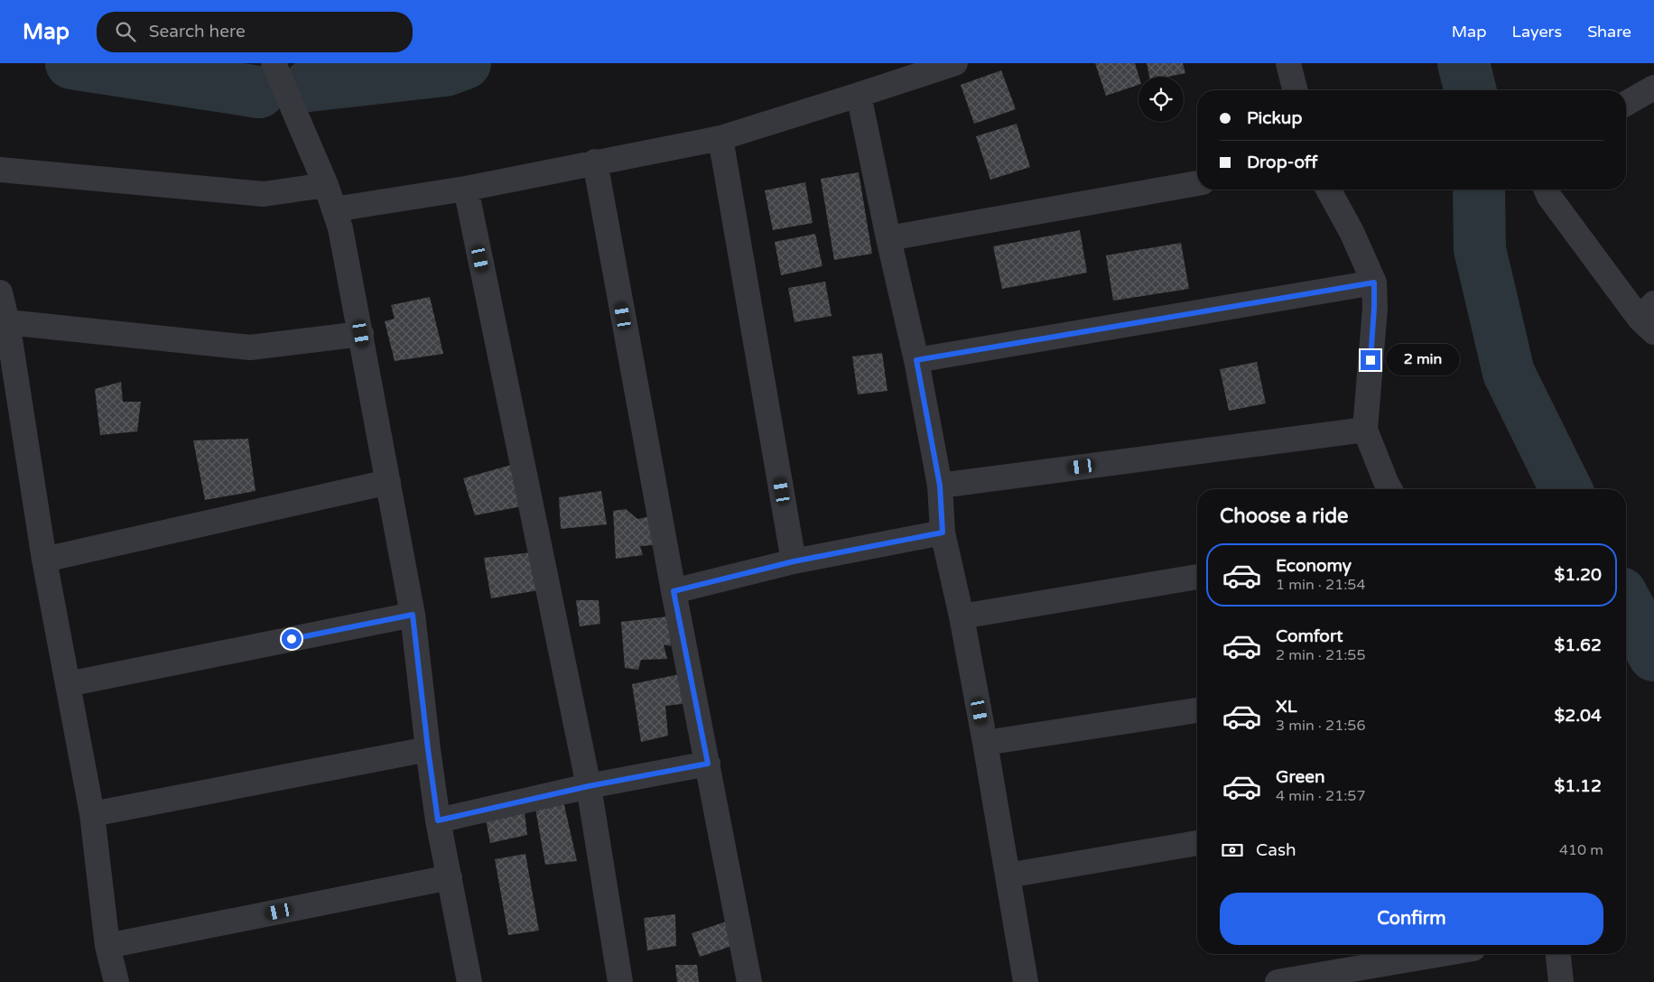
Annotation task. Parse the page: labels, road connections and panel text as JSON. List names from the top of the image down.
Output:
{
  "page": {
    "header": "Map",
    "search": "Search here",
    "nav": ["Map", "Layers", "Share"],
    "banner": ["Pickup", "Drop-off"],
    "bubble": "2 min",
    "heading": "Choose a ride",
    "list": [
      {
        "name": "Economy",
        "note": "1 min · 21:54",
        "value": "$1.20"
      },
      {
        "name": "Comfort",
        "note": "2 min · 21:55",
        "value": "$1.62"
      },
      {
        "name": "XL",
        "note": "3 min · 21:56",
        "value": "$2.04"
      },
      {
        "name": "Green",
        "note": "4 min · 21:57",
        "value": "$1.12"
      }
    ],
    "pay": ["Cash", "410 m"],
    "buttons": "Confirm"
  }
}
